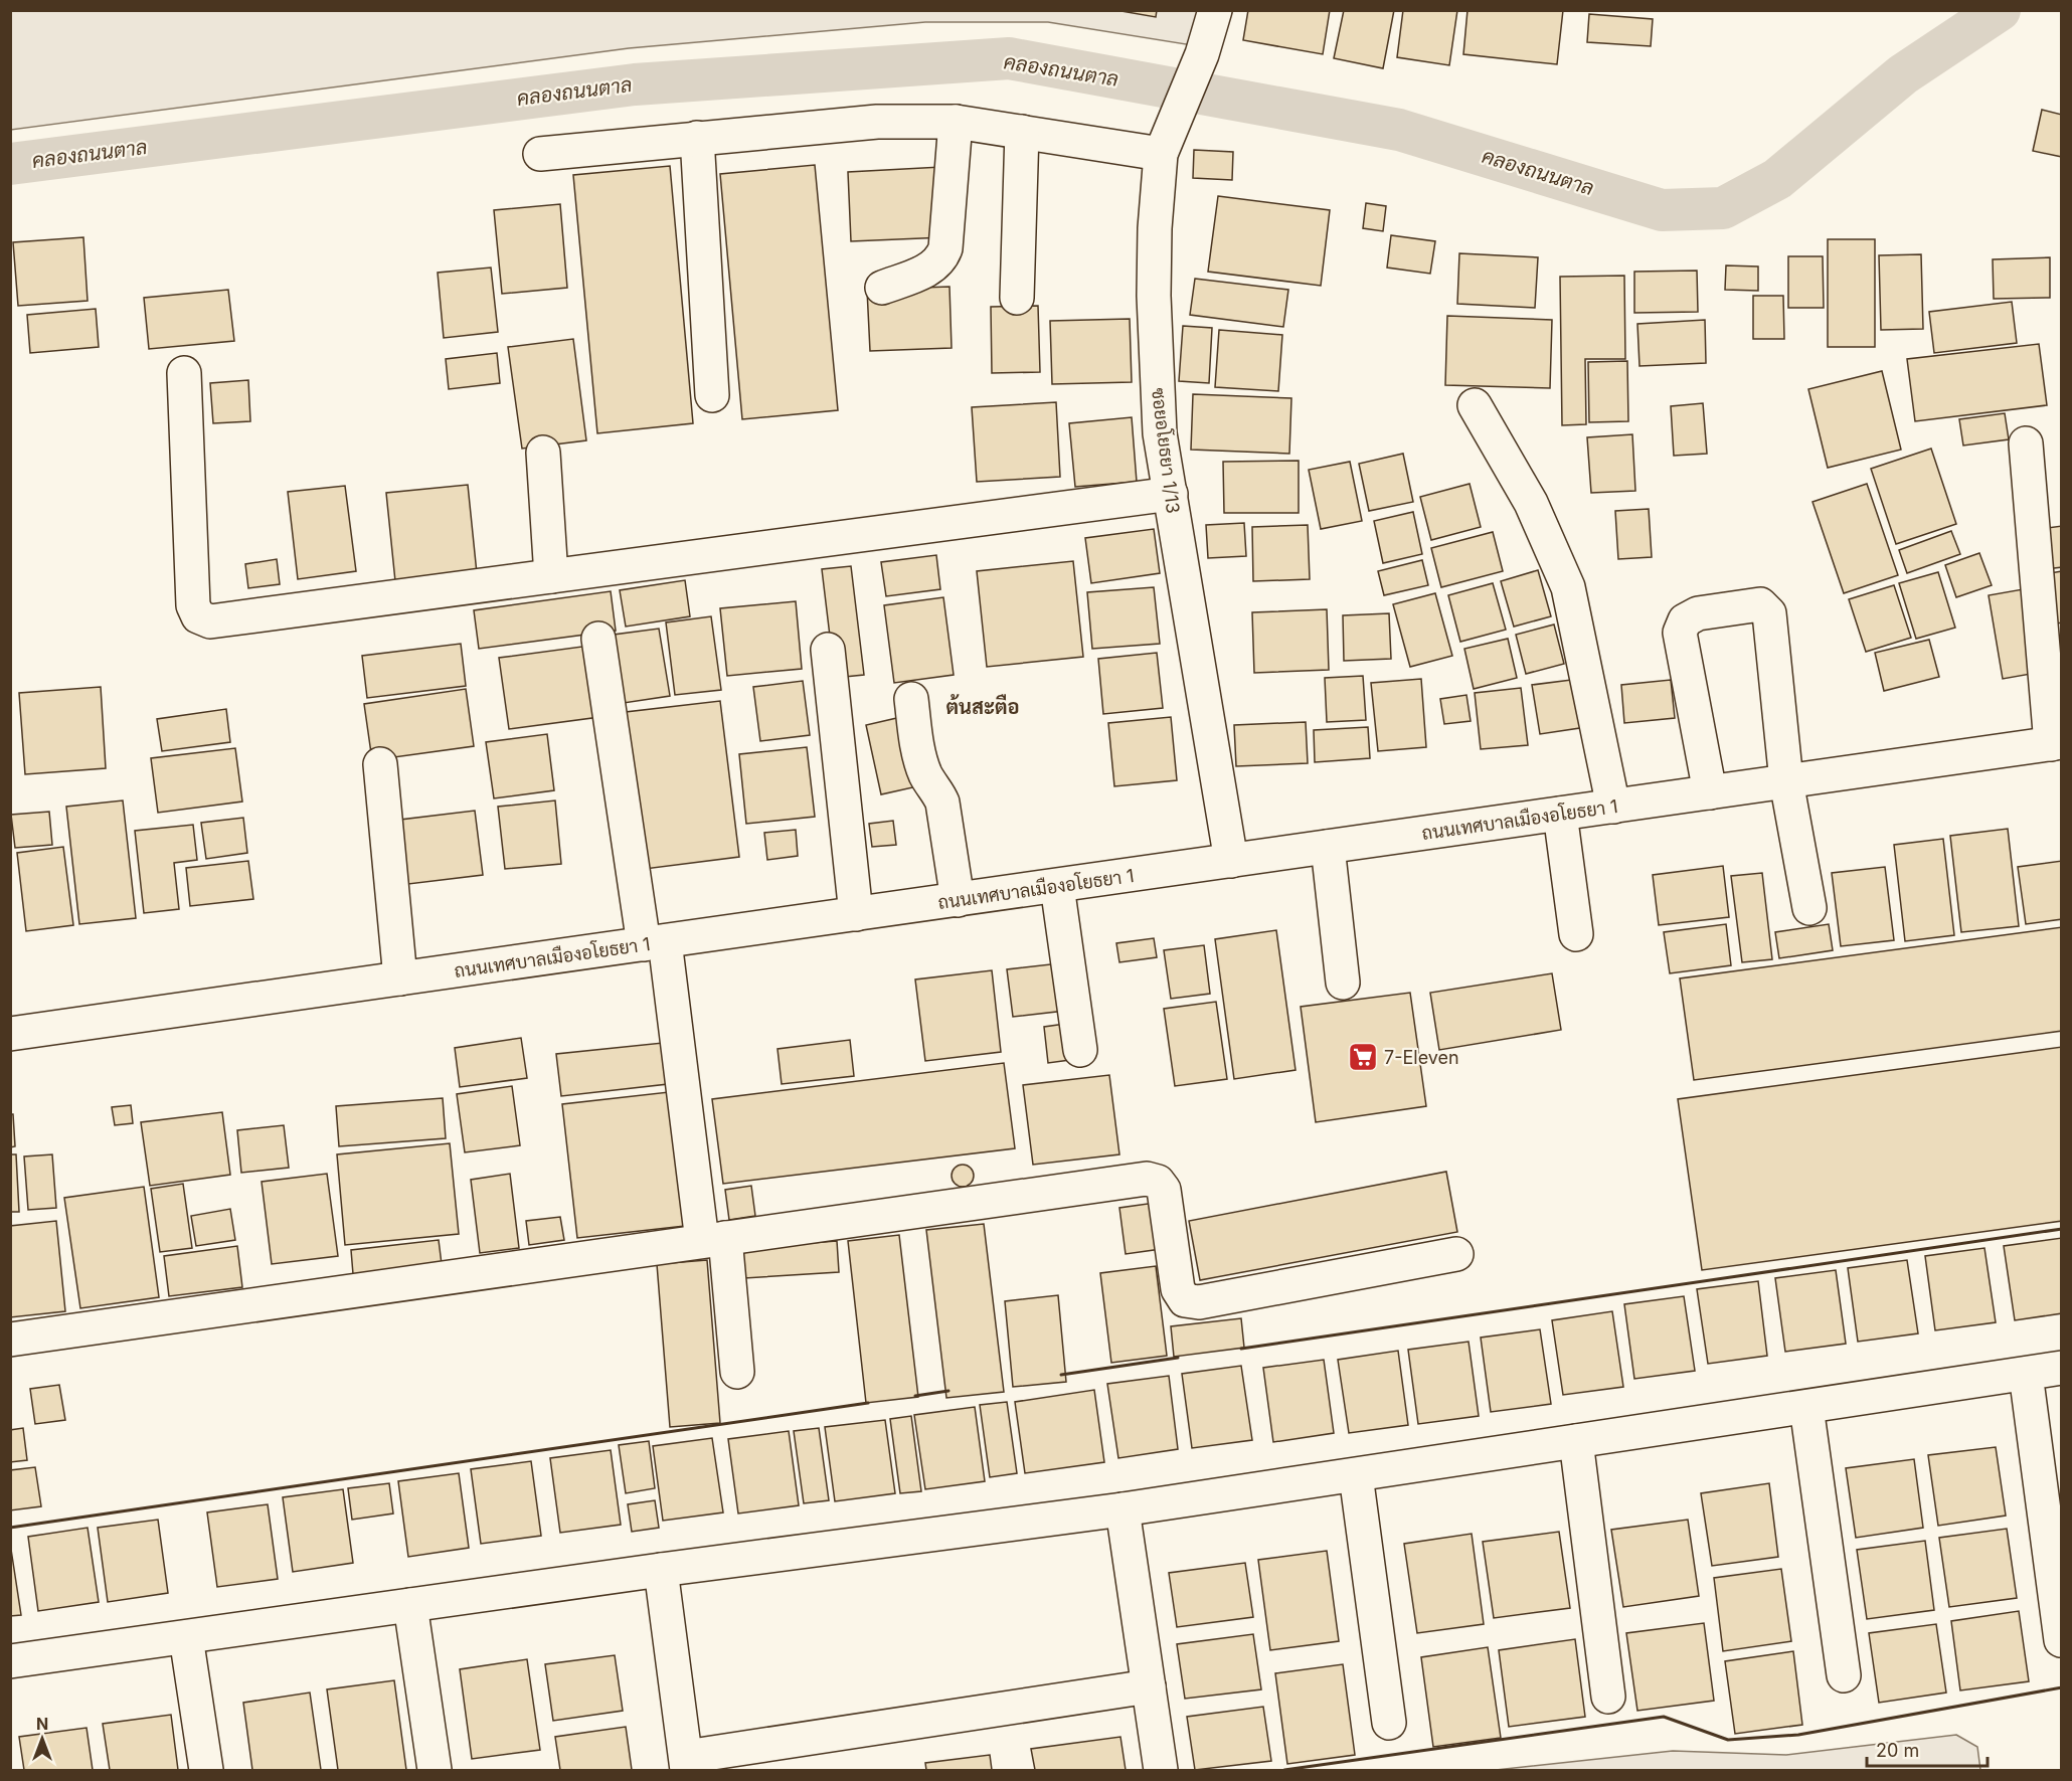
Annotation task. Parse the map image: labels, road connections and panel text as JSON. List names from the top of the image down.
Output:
{
  "streets": {
    "street": ["ซอยอโยธยา 1/13", "ถนนเทศบาลเมืองอโยธยา 1"]
  },
  "crossings": [
    ["ซอยอโยธยา 1/13", "ถนนเทศบาลเมืองอโยธยา 1"]
  ],
  "districts": ["ต้นสะตือ"],
  "water": ["คลองถนนตาล"],
  "places": {
    "supermarket": ["7-Eleven"]
  },
  "scale_bar": "20 m",
  "north": "top"
}
